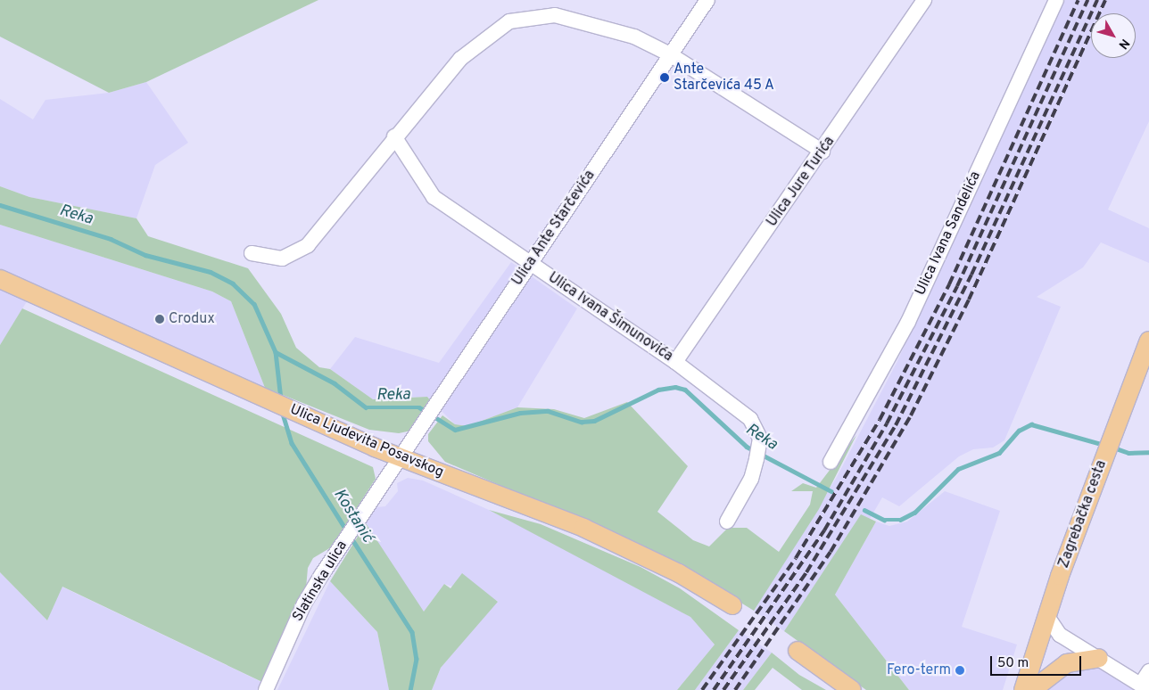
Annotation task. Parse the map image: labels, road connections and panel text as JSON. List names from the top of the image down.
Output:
{
  "streets": {
    "main road": ["Ulica Ljudevita Posavskog", "Zagrebačka cesta"],
    "street": [
      "Ulica Jure Turića",
      "Ulica Ante Starčevića",
      "Ulica Ivana Sandelića",
      "Ulica Ivana Šimunovića",
      "Slatinska ulica"
    ]
  },
  "crossings": [
    ["Ulica Jure Turića", "Ulica Ivana Šimunovića"],
    ["Ulica Ante Starčevića", "Ulica Ivana Šimunovića"],
    ["Ulica Ante Starčevića", "Ulica Ljudevita Posavskog"],
    ["Ulica Ante Starčevića", "Slatinska ulica"],
    ["Ulica Ljudevita Posavskog", "Slatinska ulica"]
  ],
  "water": ["Reka", "Kostanić"],
  "places": ["Ante Starčevića 45 A", "Crodux", "Fero-term"],
  "scale_bar": "50 m",
  "north": "bottom right"
}
